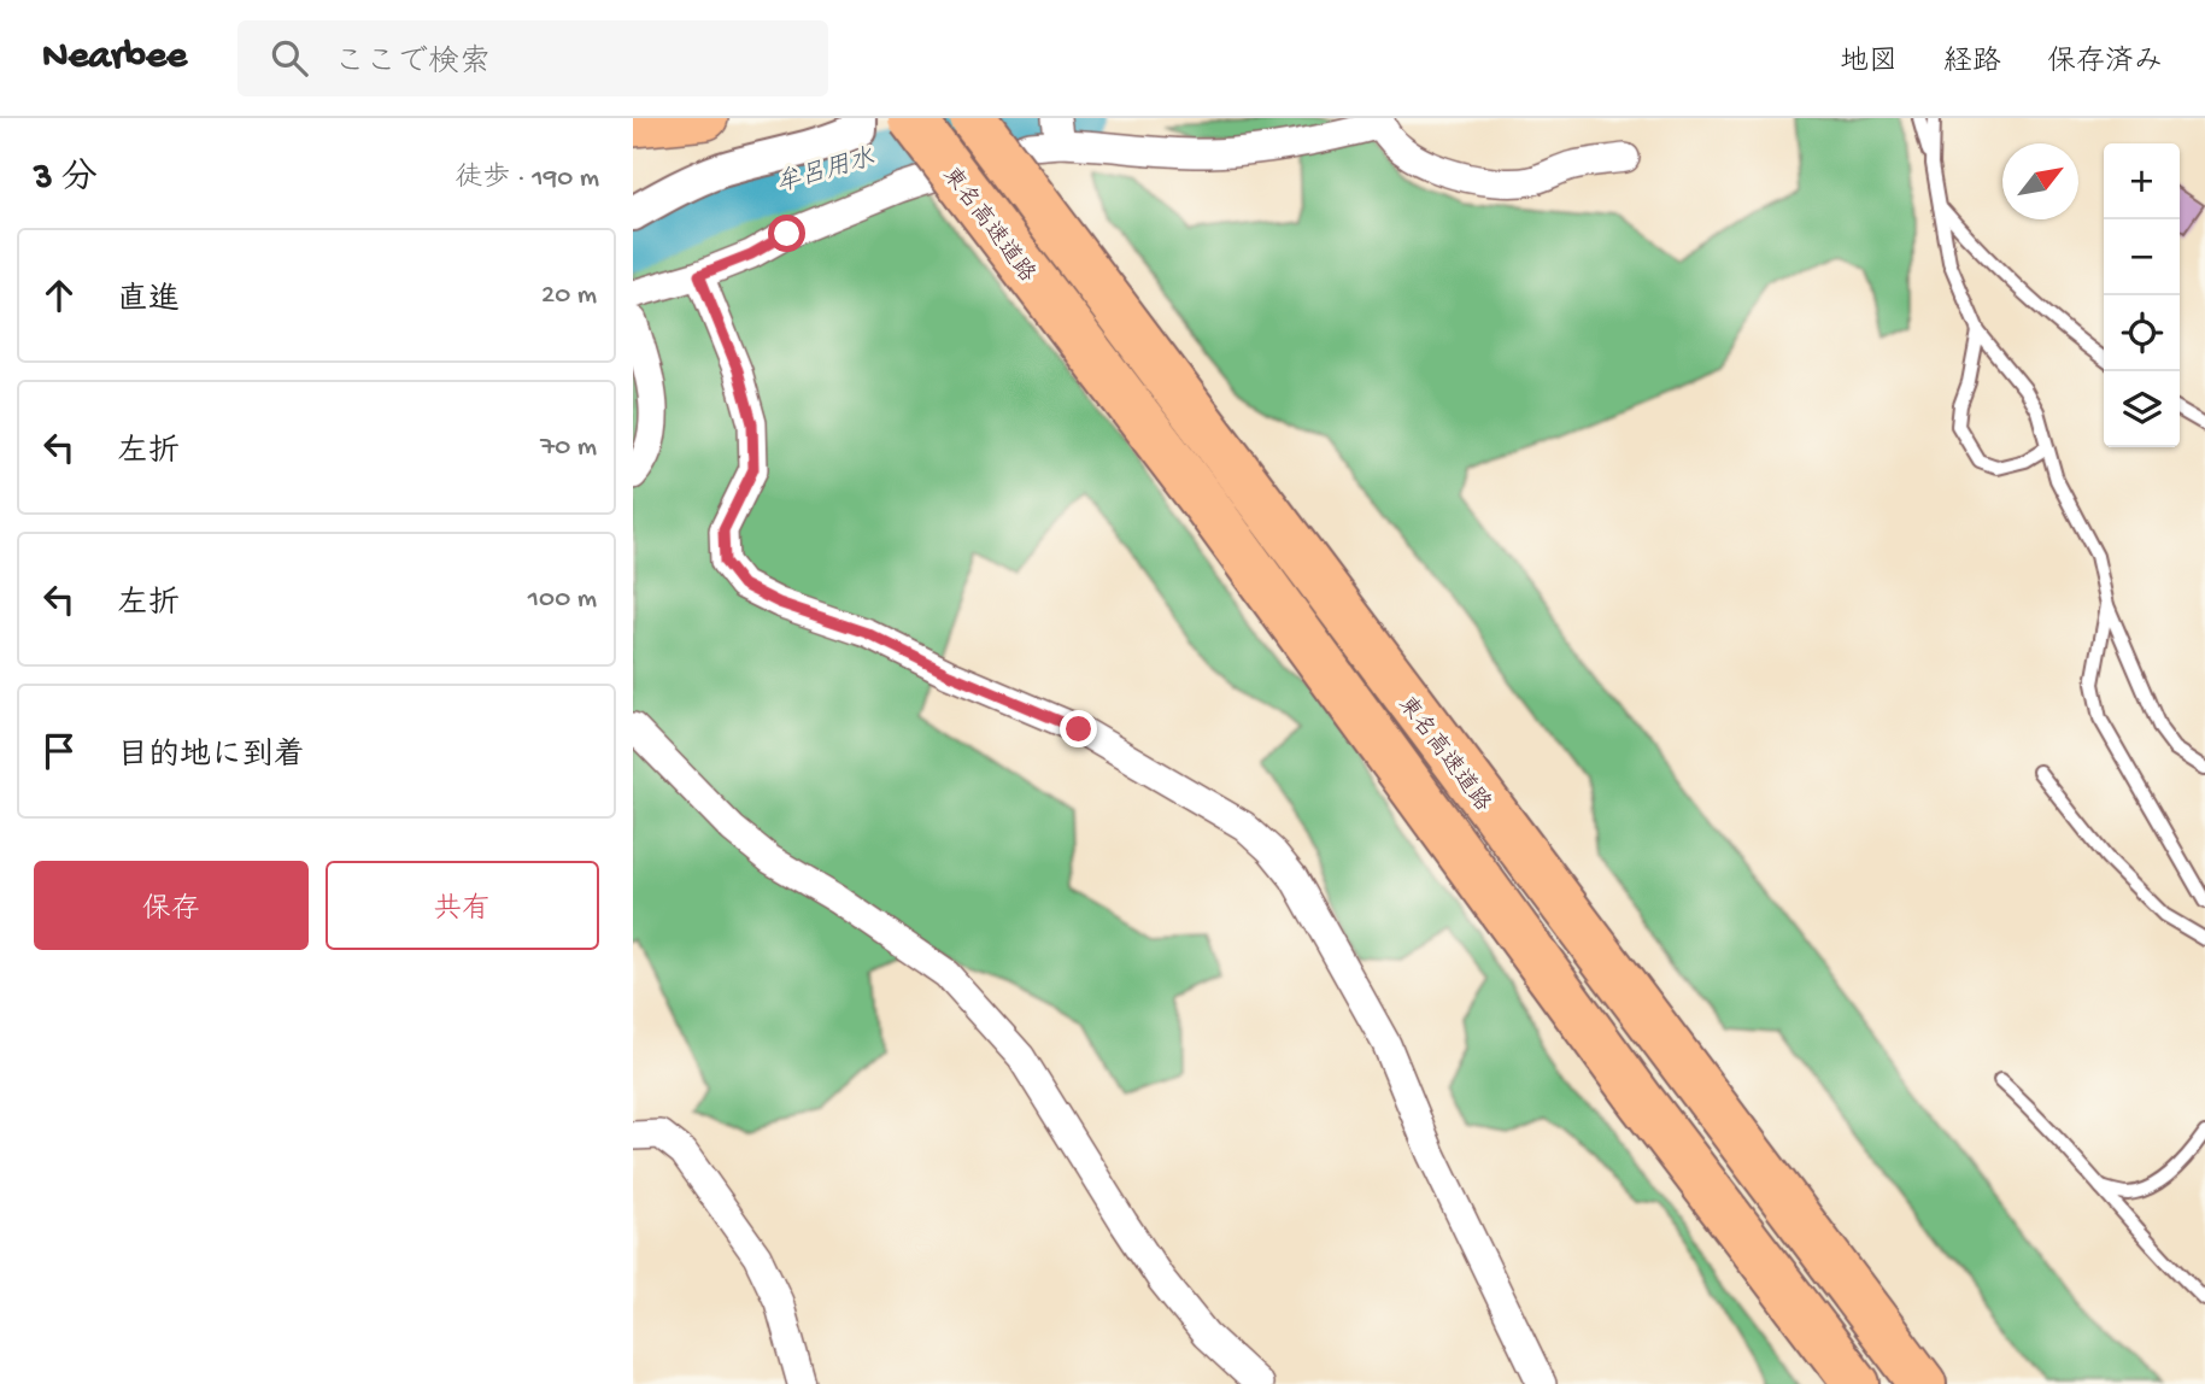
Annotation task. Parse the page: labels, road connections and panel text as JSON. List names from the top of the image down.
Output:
{
  "streets": {
    "highway": ["東名高速道路"]
  },
  "water": ["牟呂用水"],
  "north": "top right",
  "page": {
    "header": "Nearbee",
    "search": "ここで検索",
    "nav": ["地図", "経路", "保存済み"],
    "heading": ["3 分", "徒歩 · 190 m"],
    "map_buttons": ["+", "−"],
    "list": [
      ["直進", "20 m"],
      ["左折", "70 m"],
      ["左折", "100 m"],
      "目的地に到着"
    ],
    "buttons": ["保存", "共有"]
  }
}
